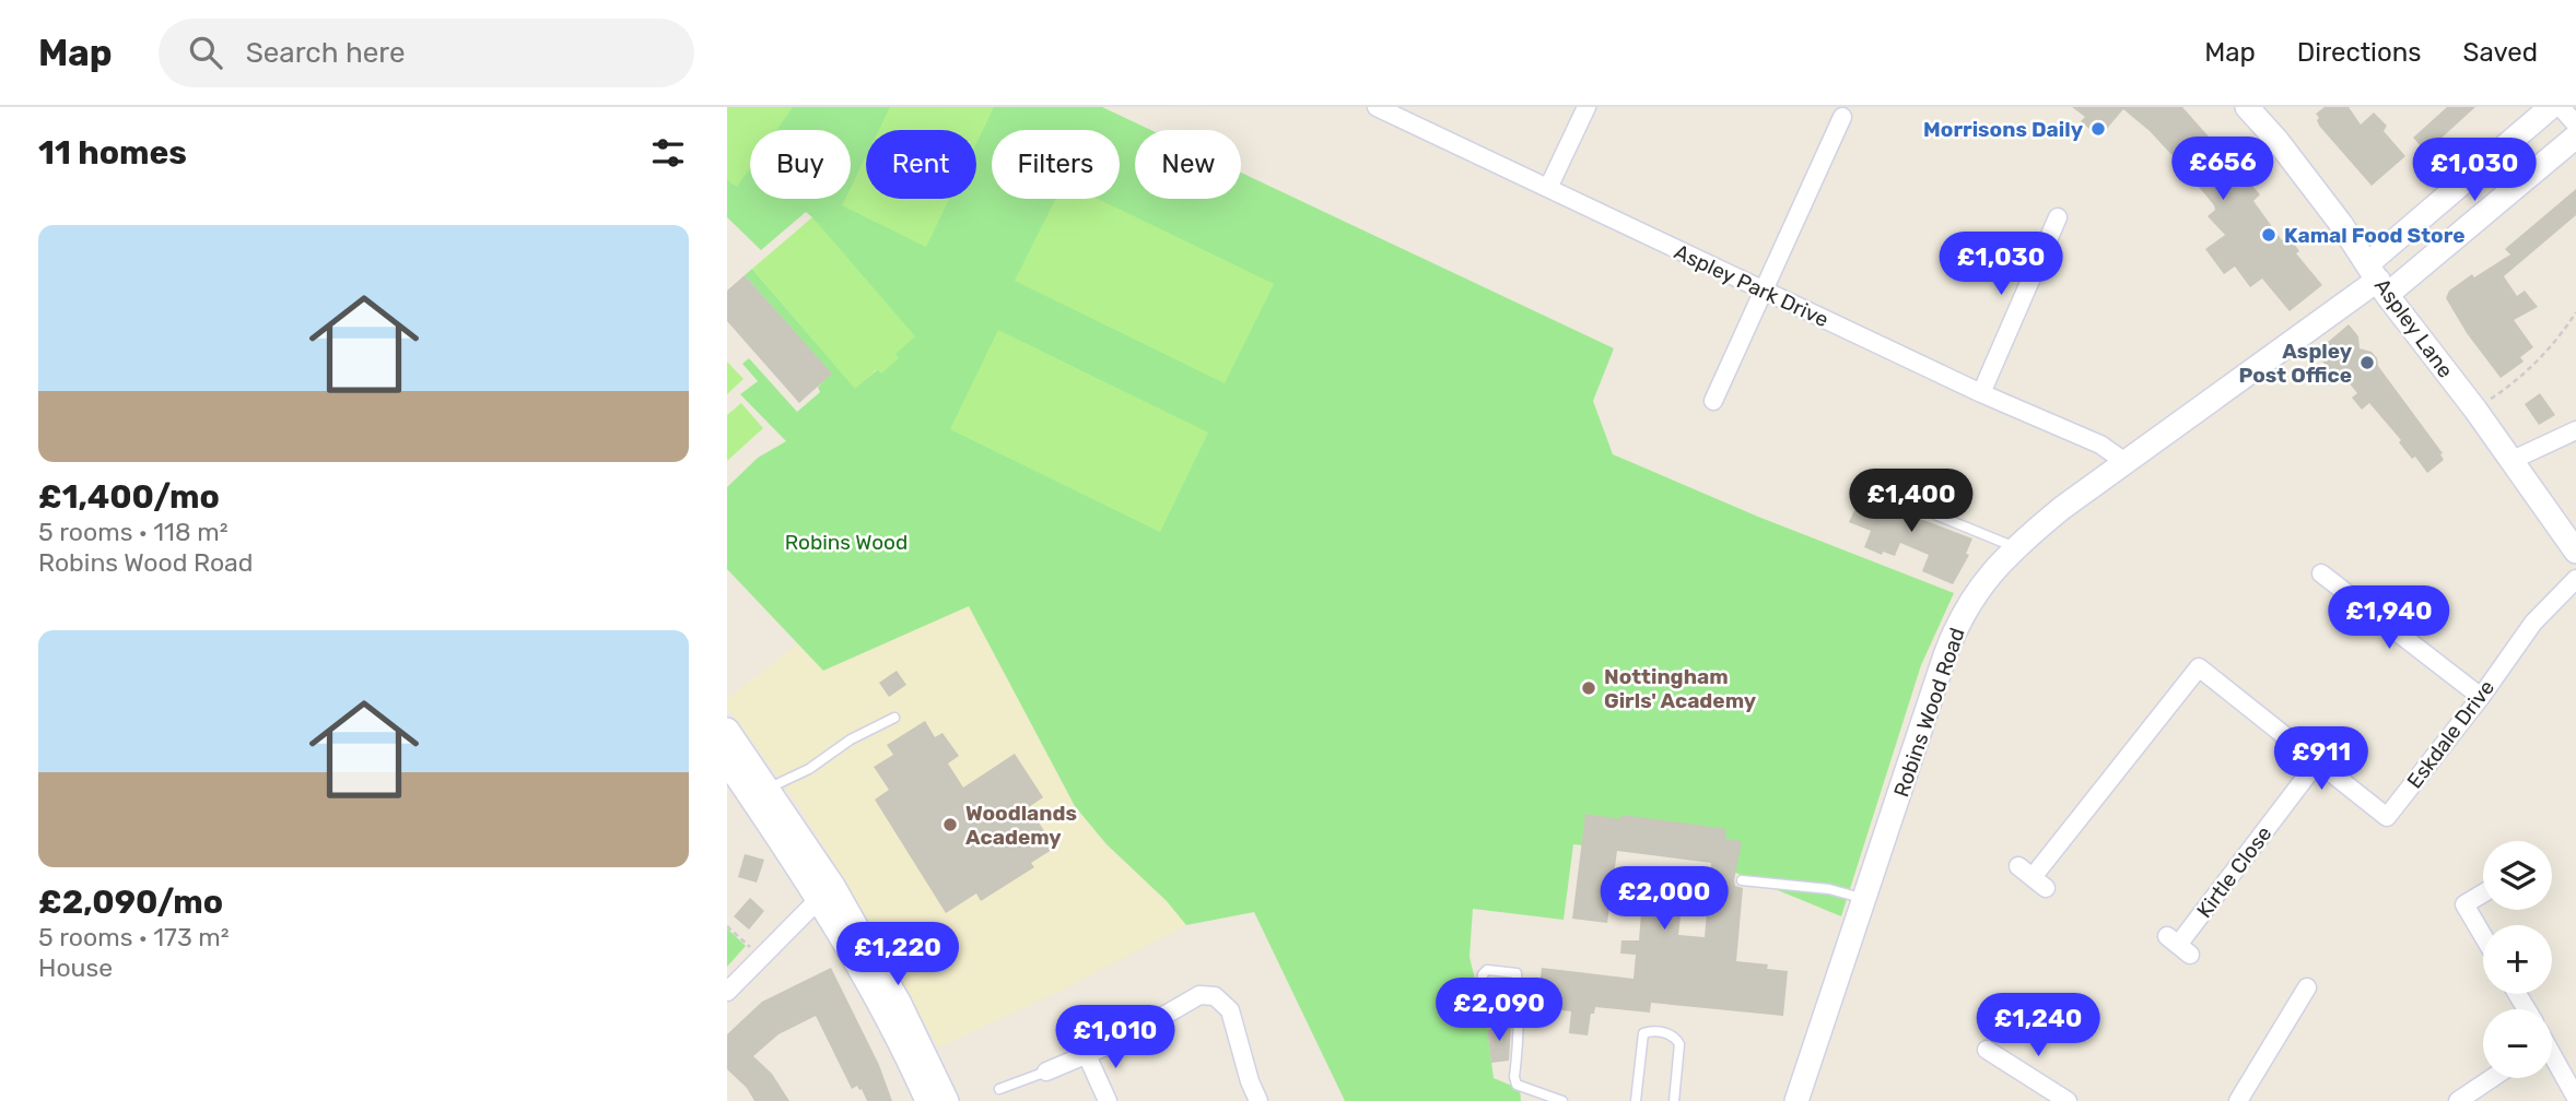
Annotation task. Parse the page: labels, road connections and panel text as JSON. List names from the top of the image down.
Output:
{
  "streets": {
    "street": [
      "Aspley Park Drive",
      "Aspley Lane",
      "Robins Wood Road",
      "Eskdale Drive",
      "Kirtle Close"
    ]
  },
  "crossings": [
    ["Aspley Park Drive", "Robins Wood Road"],
    ["Aspley Lane", "Robins Wood Road"],
    ["Eskdale Drive", "Kirtle Close"]
  ],
  "parks": ["Robins Wood"],
  "places": [
    "Morrisons Daily",
    "Kamal Food Store",
    "Aspley Post Office",
    "Nottingham Girls' Academy",
    "Woodlands Academy"
  ],
  "page": {
    "header": "Map",
    "search": "Search here",
    "nav": ["Map", "Directions", "Saved"],
    "heading": "11 homes",
    "chip": [
      "Buy",
      "Rent",
      "Filters",
      "New"
    ],
    "price": [
      "£656",
      "£1,030",
      "£1,030",
      "£1,400",
      "£1,940",
      "£911",
      "£2,000",
      "£1,220",
      "£2,090",
      "£1,240",
      "£1,010"
    ],
    "list": [
      {
        "name": "£1,400/mo",
        "note": "5 rooms · 118 m² · Robins Wood Road"
      },
      {
        "name": "£2,090/mo",
        "note": "5 rooms · 173 m² · House"
      }
    ],
    "map_buttons": ["+", "−"]
  }
}
